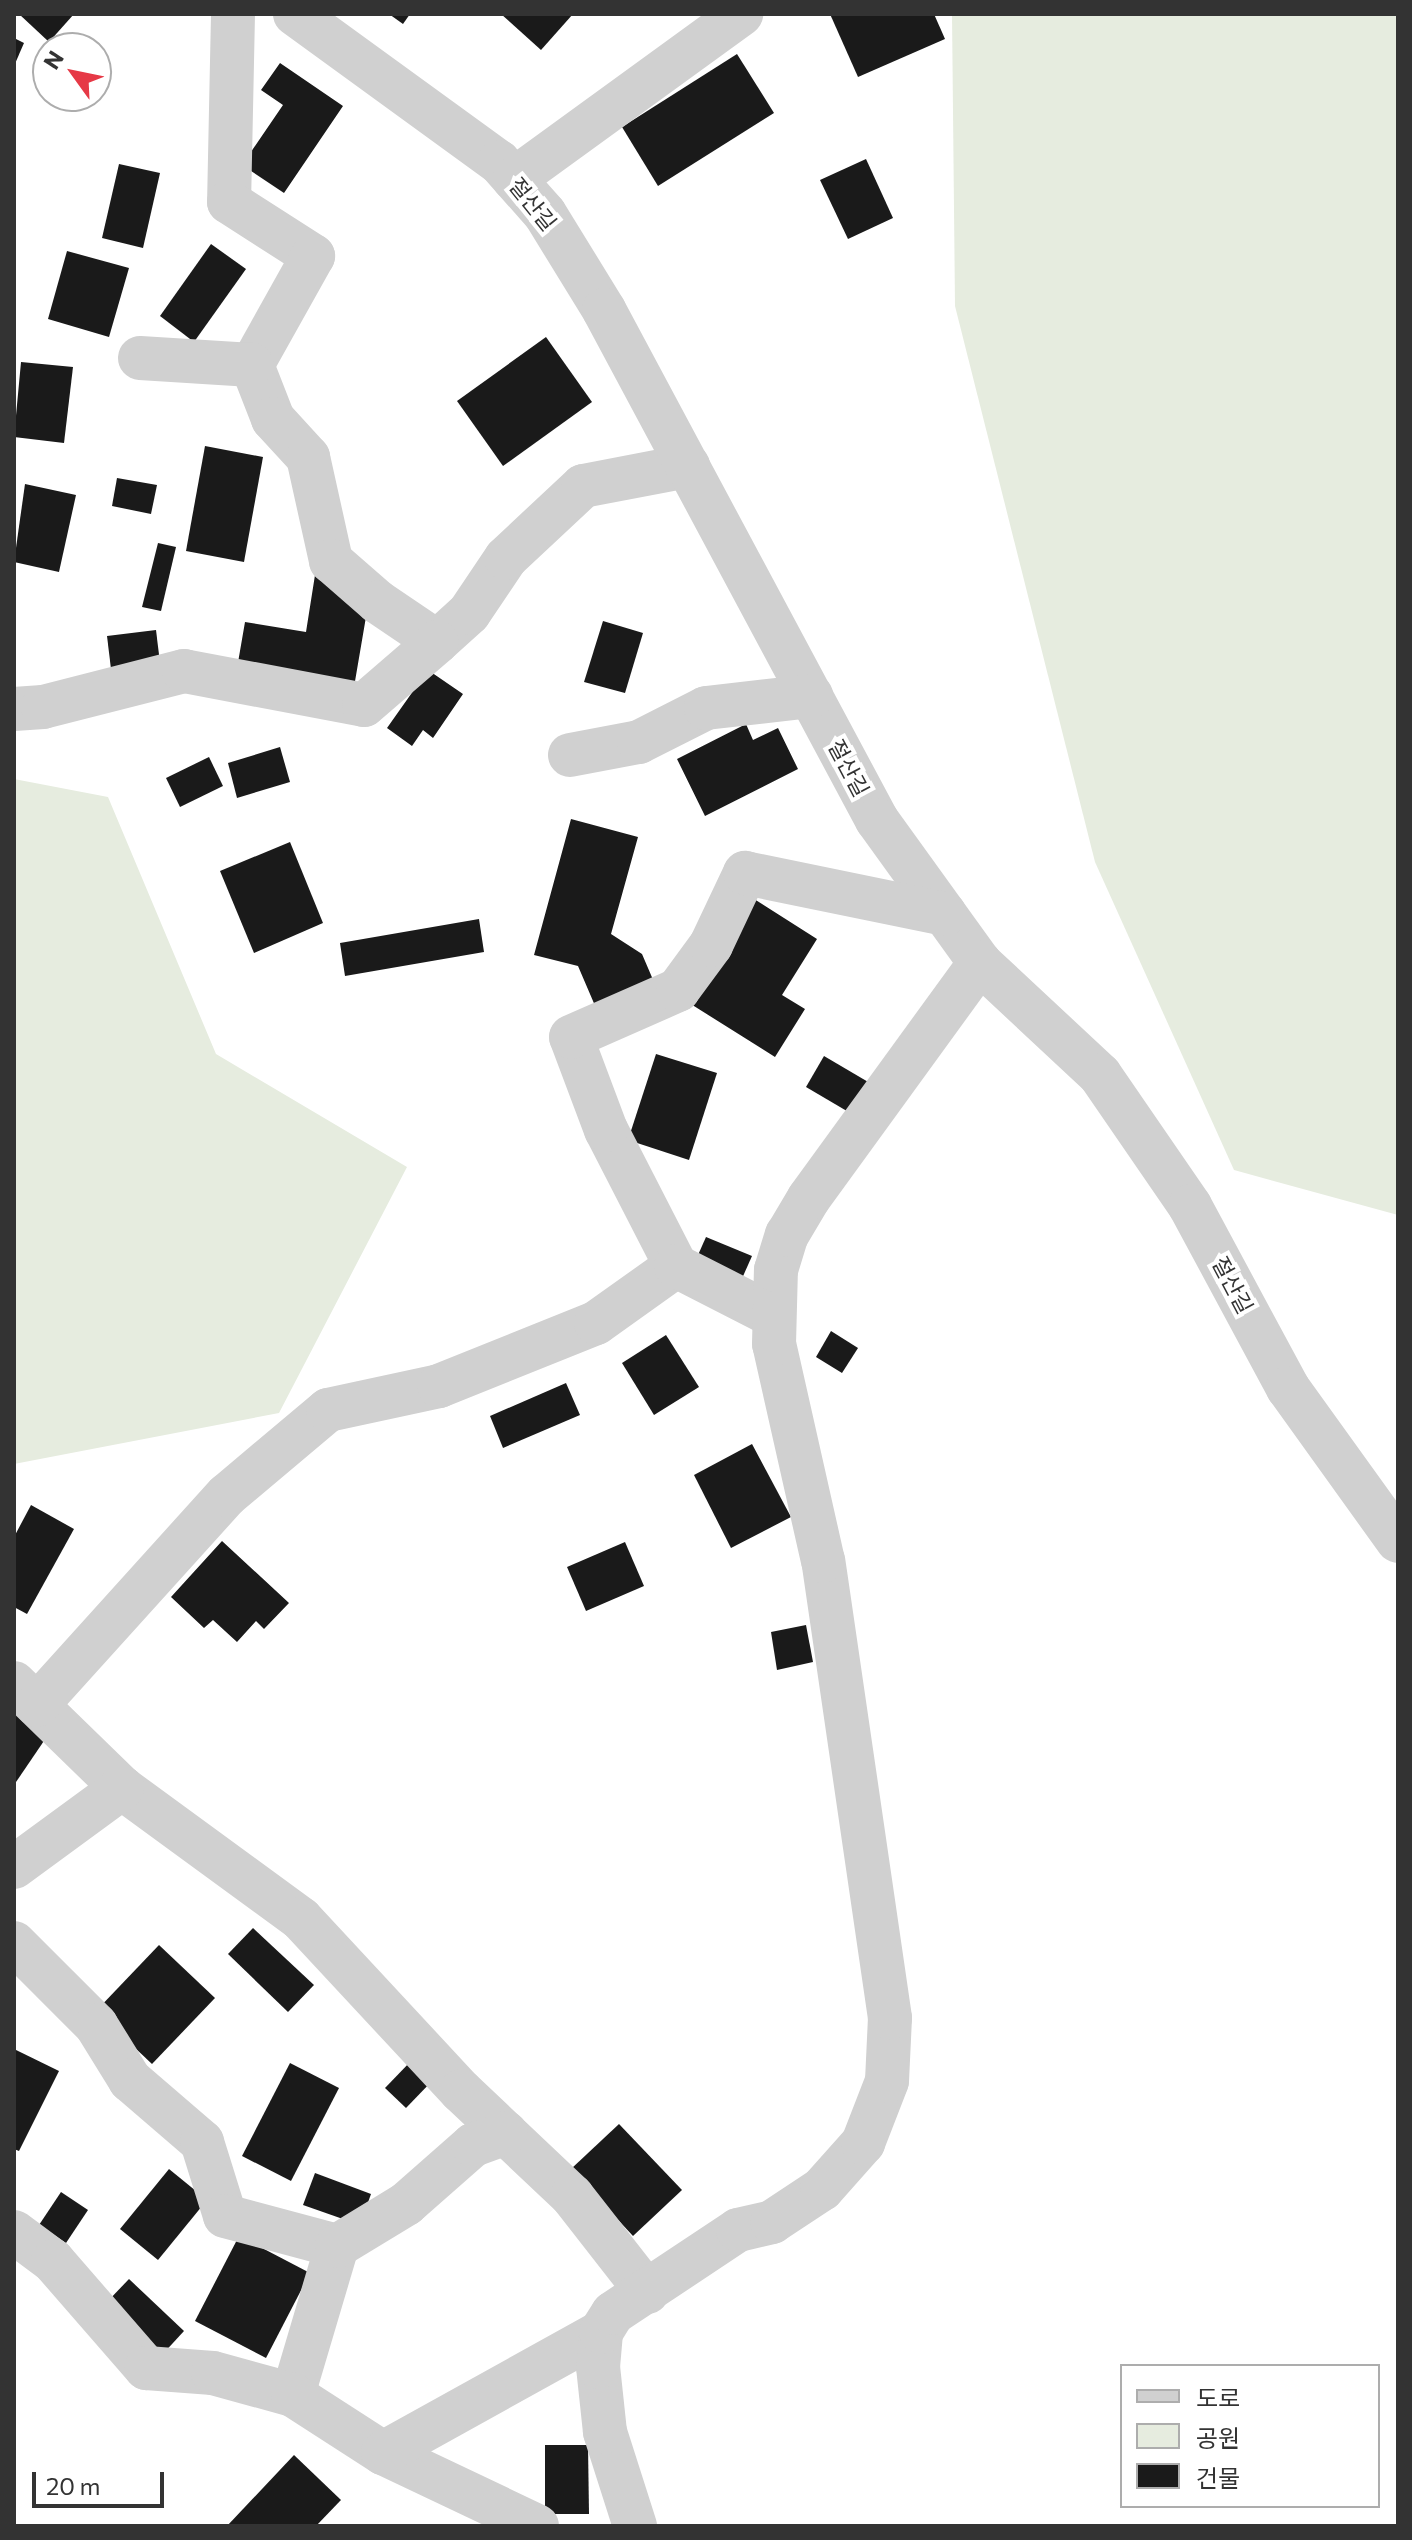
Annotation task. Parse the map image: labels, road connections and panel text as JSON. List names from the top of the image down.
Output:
{
  "streets": {
    "street": ["절산길"]
  },
  "legend": ["도로", "공원", "건물"],
  "scale_bar": "20 m",
  "north": "top left"
}
